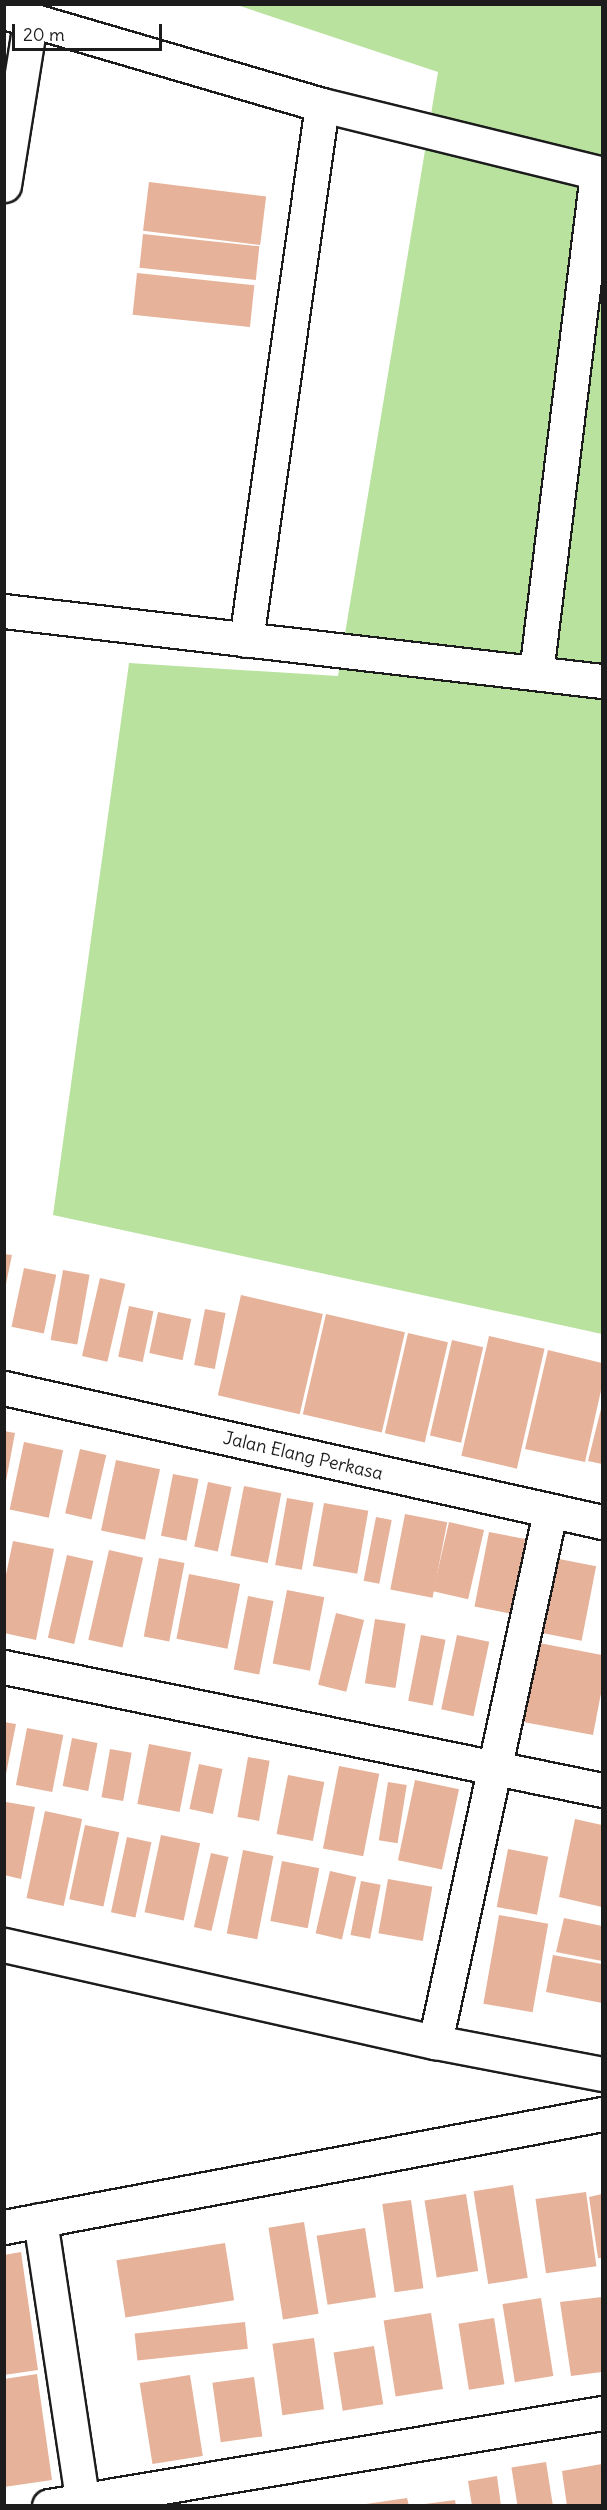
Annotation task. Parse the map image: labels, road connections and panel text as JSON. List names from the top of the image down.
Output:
{
  "streets": {
    "street": ["Jalan Elang Perkasa"]
  },
  "scale_bar": "20 m"
}
